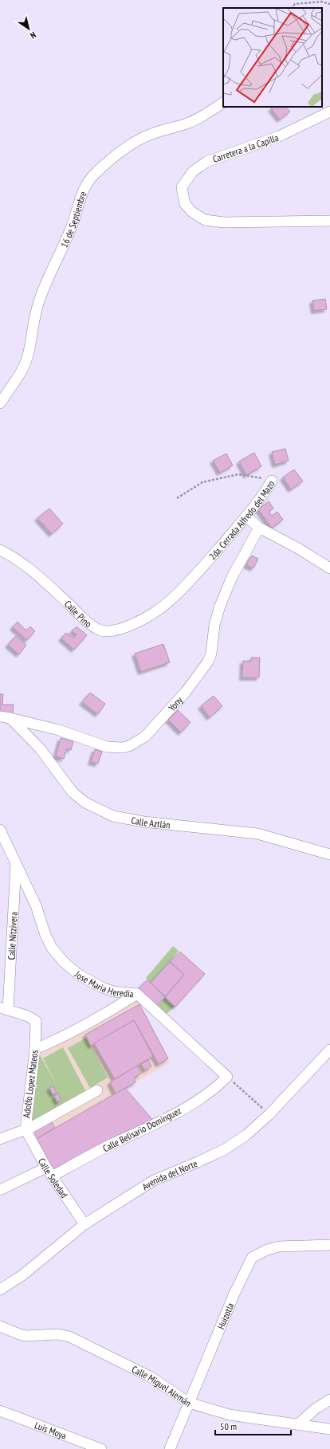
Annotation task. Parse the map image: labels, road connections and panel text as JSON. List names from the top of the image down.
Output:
{
  "streets": {
    "street": [
      "Carretera a la Capilla",
      "16 de Septiembre",
      "2da. Cerrada Alfredo del Mazo",
      "Calle Pino",
      "Yony",
      "Calle Aztlán",
      "Calle Nitzivera",
      "Jose Maria Heredia",
      "Adolfo Lopez Mateos",
      "Calle Belisario Domínguez",
      "Avenida del Norte",
      "Calle Soledad",
      "Huizotla",
      "Calle Miguel Alemán",
      "Luis Moya"
    ]
  },
  "crossings": [
    ["2da. Cerrada Alfredo del Mazo", "Calle Pino"],
    ["Yony", "Calle Aztlán"],
    ["Calle Nitzivera", "Jose Maria Heredia"],
    ["Calle Nitzivera", "Adolfo Lopez Mateos"],
    ["Jose Maria Heredia", "Calle Belisario Domínguez"],
    ["Adolfo Lopez Mateos", "Calle Soledad"],
    ["Calle Belisario Domínguez", "Calle Soledad"],
    ["Avenida del Norte", "Calle Soledad"],
    ["Huizotla", "Calle Miguel Alemán"]
  ],
  "scale_bar": "50 m",
  "north": "bottom right"
}
